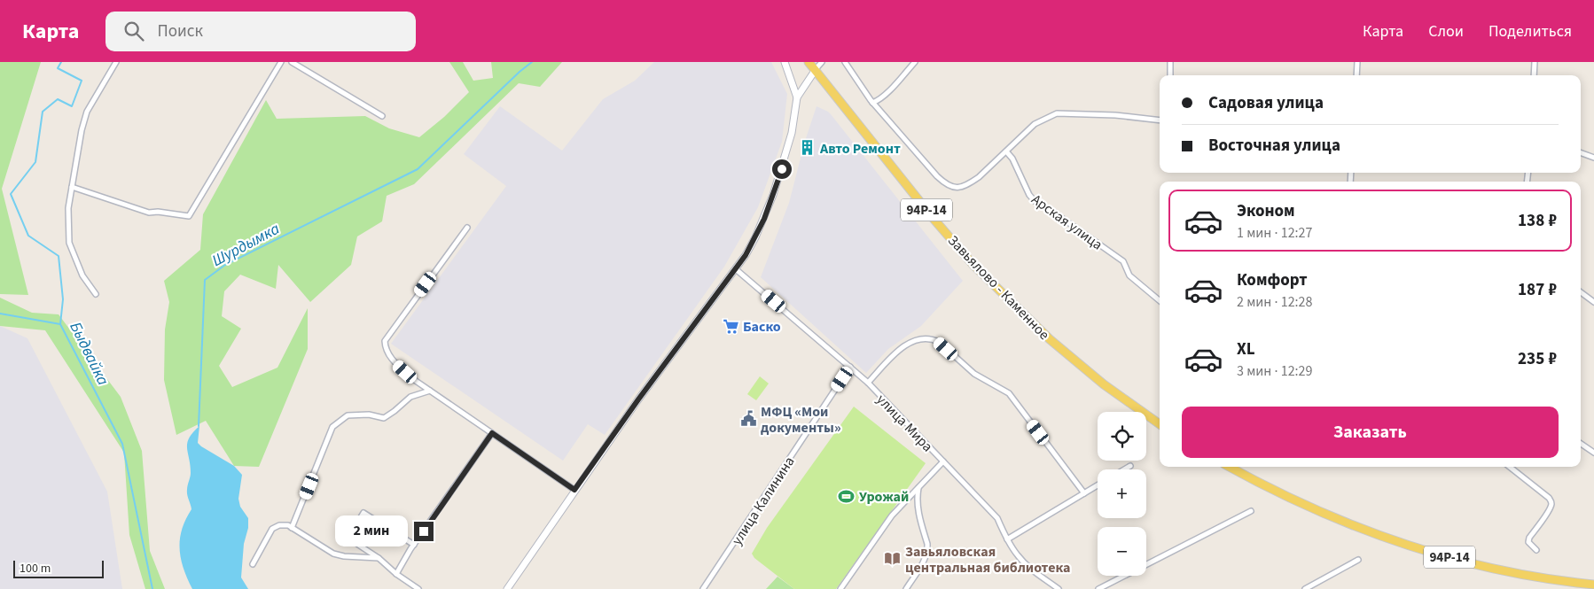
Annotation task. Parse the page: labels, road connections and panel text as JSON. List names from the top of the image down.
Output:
{
  "streets": {
    "main road": ["94Р-14", "Завьялово - Каменное"],
    "street": ["Арская улица", "улица Мира", "улица Калинина"]
  },
  "crossings": [
    ["улица Мира", "улица Калинина"]
  ],
  "water": ["Шурдымка", "Быдвайка"],
  "places": {
    "building": ["Авто Ремонт"],
    "supermarket": ["Баско"],
    "public building": ["МФЦ «Мои документы»"],
    "sports": ["Урожай"],
    "library": ["Завьяловская центральная библиотека"]
  },
  "scale_bar": "100 m",
  "page": {
    "header": "Карта",
    "search": "Поиск",
    "nav": ["Карта", "Слои", "Поделиться"],
    "banner": ["Садовая улица", "Восточная улица"],
    "list": [
      {
        "name": "Эконом",
        "note": "1 мин · 12:27",
        "value": "138 ₽"
      },
      {
        "name": "Комфорт",
        "note": "2 мин · 12:28",
        "value": "187 ₽"
      },
      {
        "name": "XL",
        "note": "3 мин · 12:29",
        "value": "235 ₽"
      }
    ],
    "buttons": "Заказать",
    "map_buttons": ["+", "−"],
    "bubble": "2 мин",
    "scale": "100 m"
  }
}
